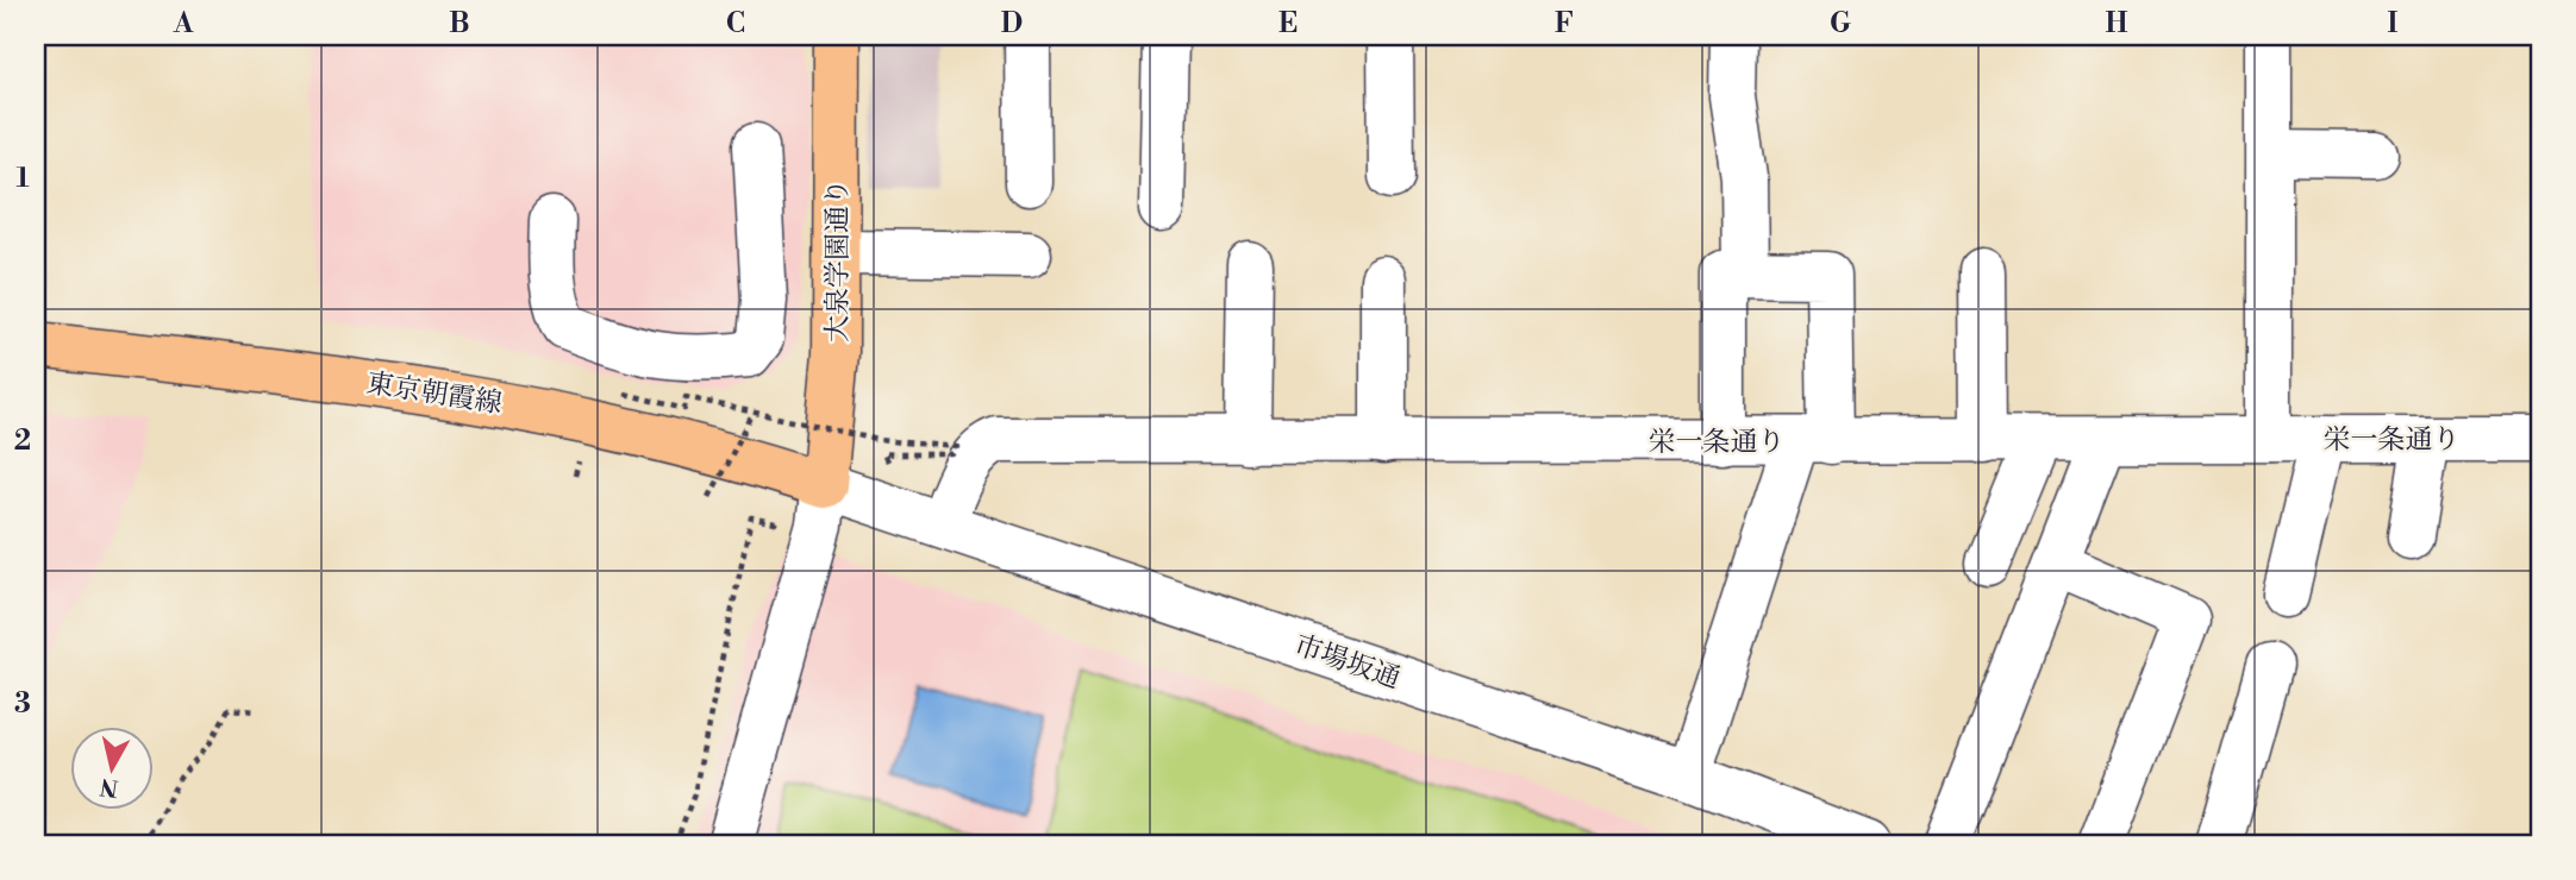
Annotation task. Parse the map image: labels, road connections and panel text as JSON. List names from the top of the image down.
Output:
{
  "streets": {
    "main road": ["大泉学園通り", "東京朝霞線"],
    "street": ["栄一条通り", "市場坂通"]
  },
  "crossings": [
    ["大泉学園通り", "東京朝霞線"],
    ["大泉学園通り", "市場坂通"],
    ["東京朝霞線", "市場坂通"],
    ["栄一条通り", "市場坂通"]
  ],
  "north": "bottom",
  "grid": {
    "columns": [
      "A",
      "B",
      "C",
      "D",
      "E",
      "F",
      "G",
      "H",
      "I"
    ],
    "rows": ["1", "2", "3"]
  }
}
